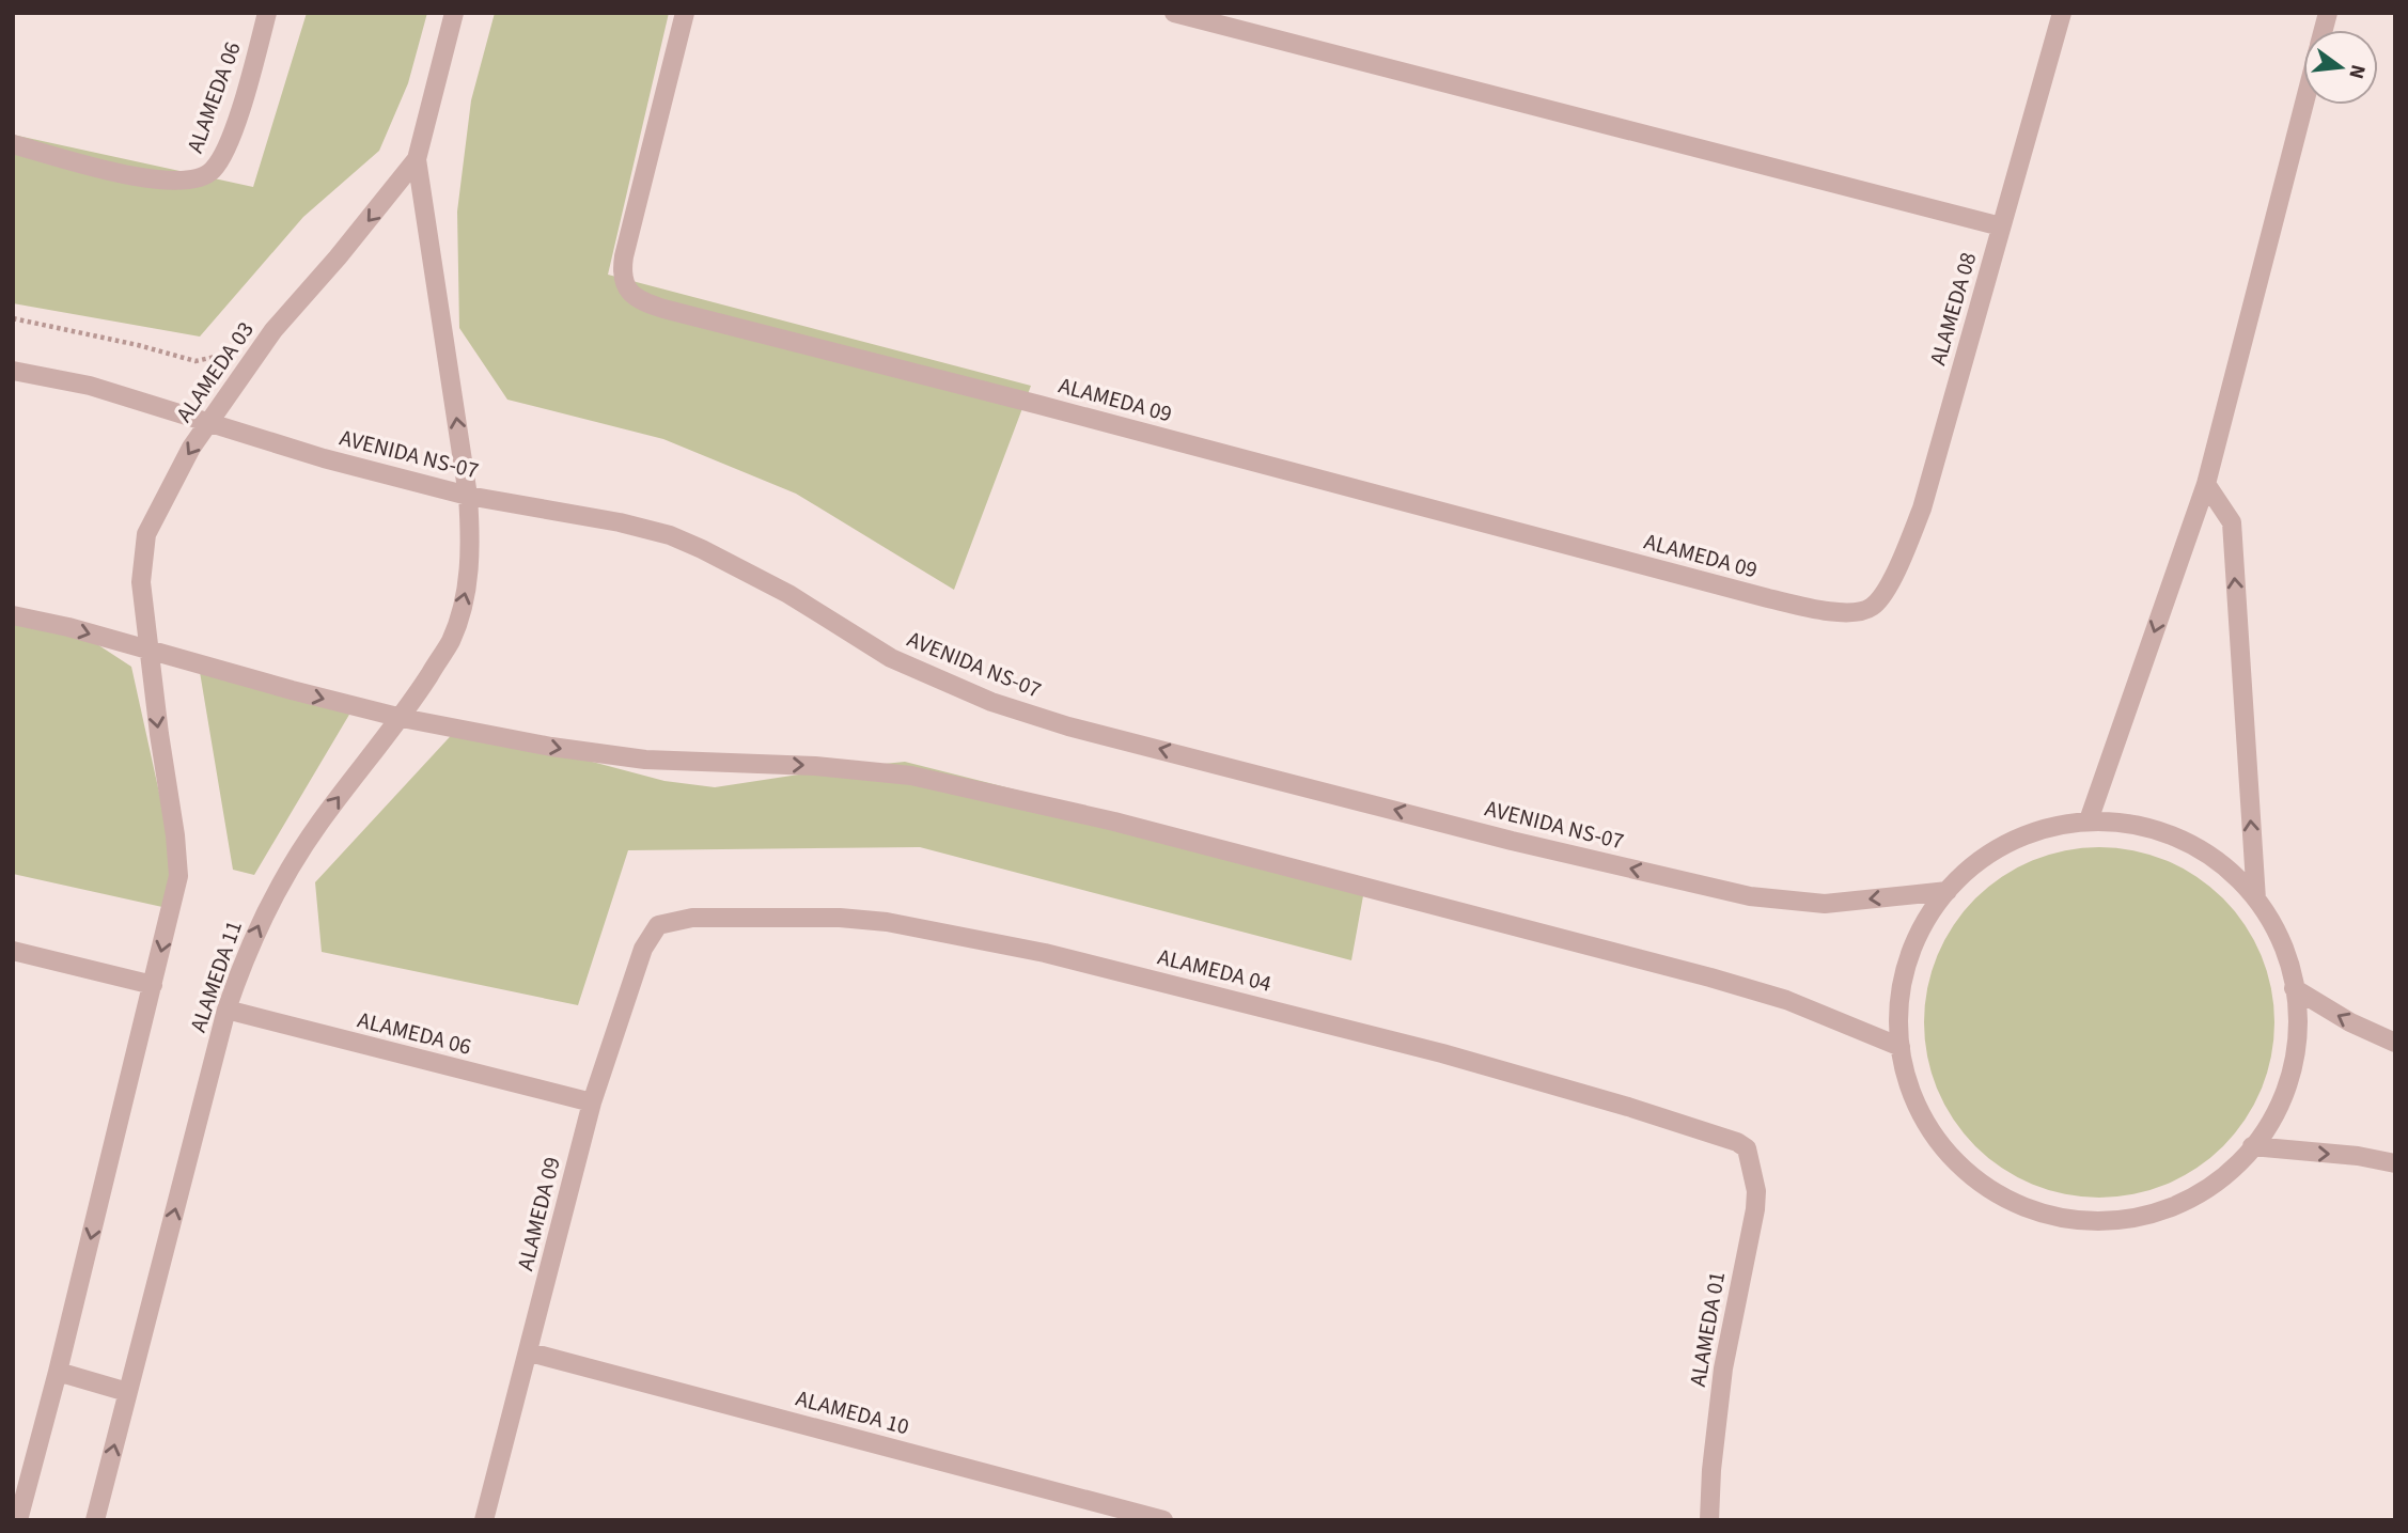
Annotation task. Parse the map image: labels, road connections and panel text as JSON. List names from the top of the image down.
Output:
{
  "streets": {
    "street": [
      "ALAMEDA 06",
      "ALAMEDA 08",
      "ALAMEDA 03",
      "ALAMEDA 09",
      "AVENIDA NS-07",
      "ALAMEDA 04",
      "ALAMEDA 11",
      "ALAMEDA 01",
      "ALAMEDA 10"
    ]
  },
  "crossings": [
    ["ALAMEDA 06", "ALAMEDA 09"],
    ["ALAMEDA 06", "ALAMEDA 11"],
    ["ALAMEDA 08", "ALAMEDA 09"],
    ["ALAMEDA 03", "AVENIDA NS-07"],
    ["ALAMEDA 03", "ALAMEDA 11"],
    ["ALAMEDA 09", "ALAMEDA 04"],
    ["ALAMEDA 09", "ALAMEDA 10"],
    ["AVENIDA NS-07", "ALAMEDA 11"],
    ["ALAMEDA 04", "ALAMEDA 01"]
  ],
  "north": "right"
}
